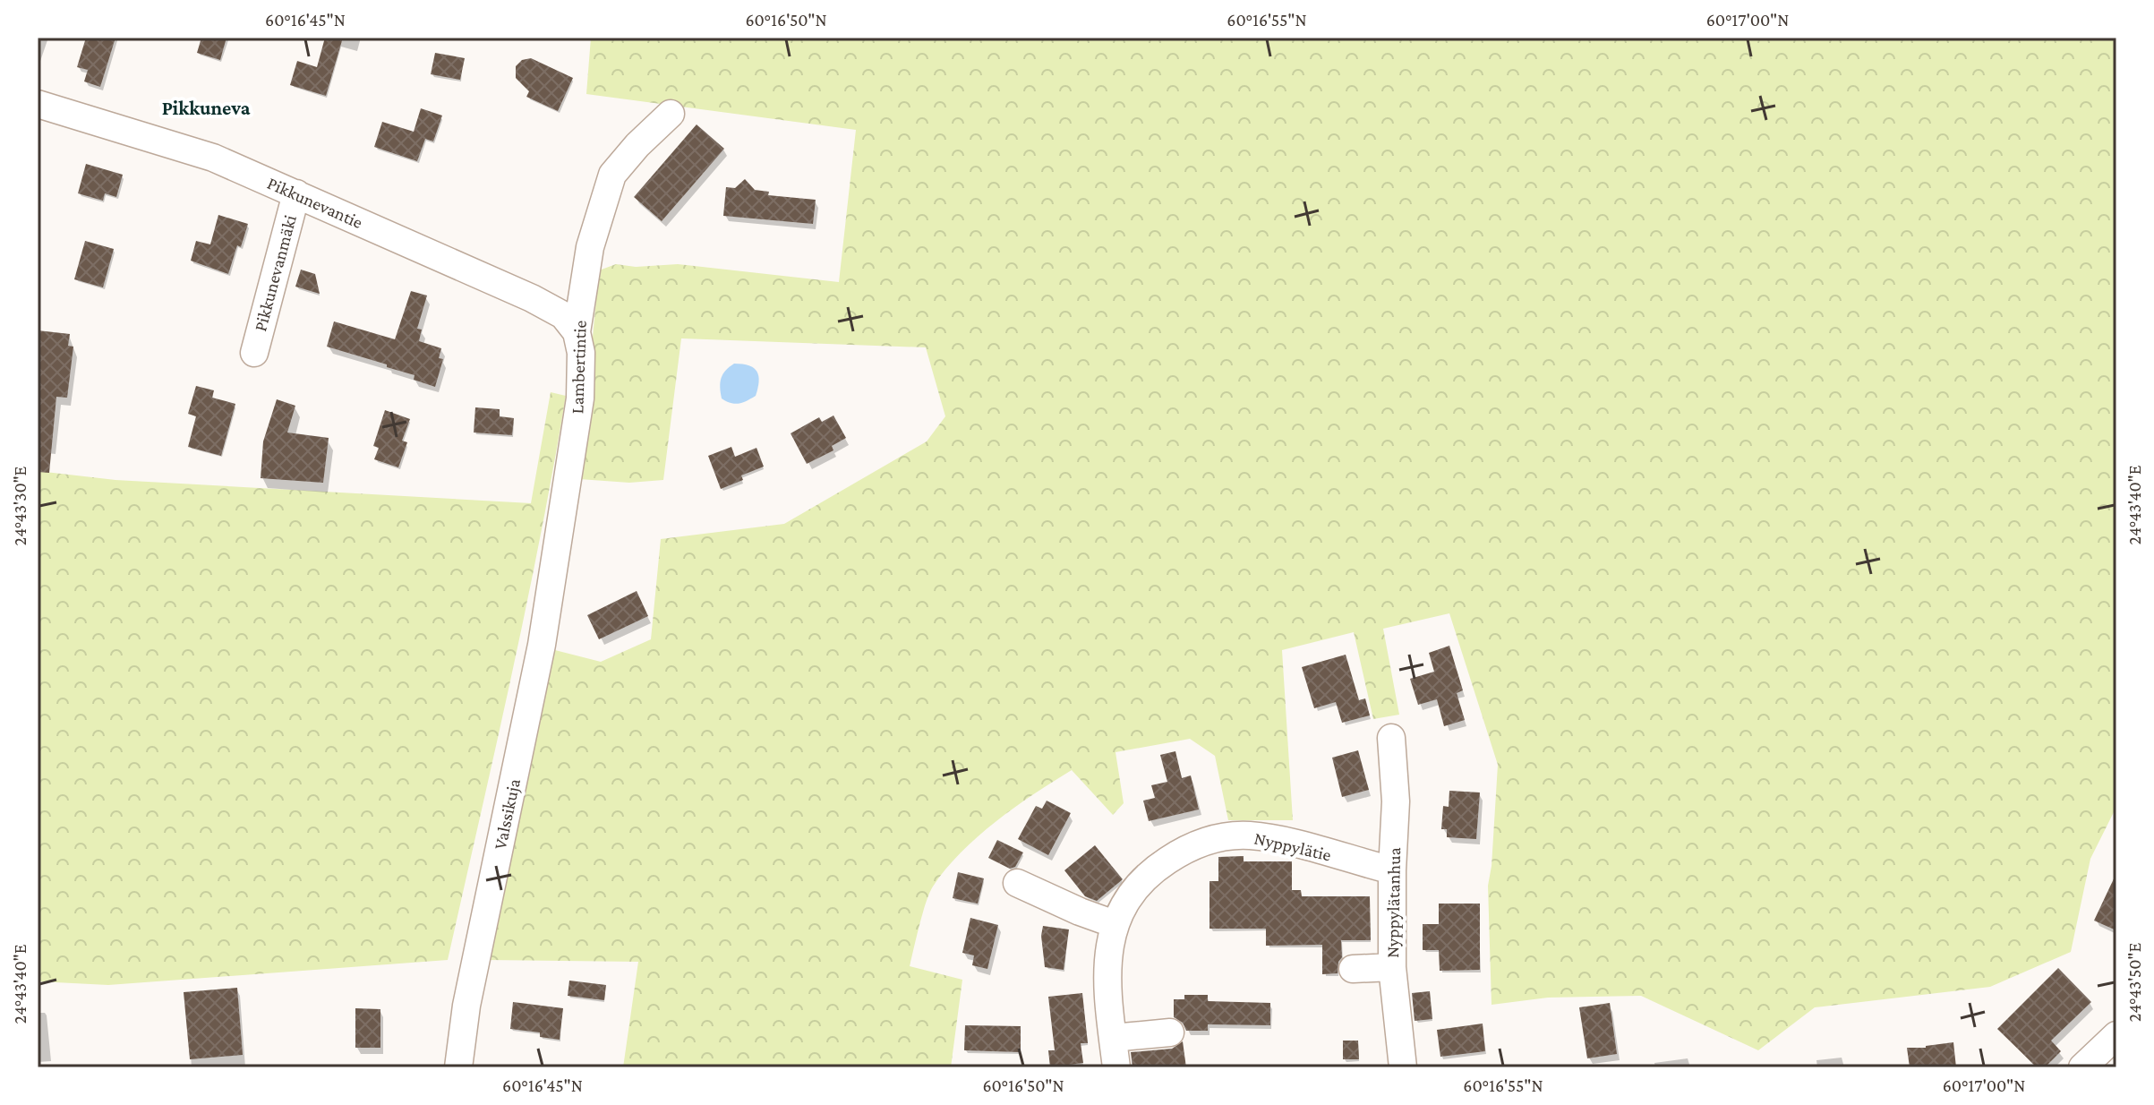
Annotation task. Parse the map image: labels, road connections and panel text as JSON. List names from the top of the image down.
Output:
{
  "streets": {
    "street": [
      "Pikkunevantie",
      "Pikkunevanmäki",
      "Lambertintie",
      "Valssikuja",
      "Nyppylätie",
      "Nyppylätanhua"
    ]
  },
  "crossings": [
    ["Pikkunevantie", "Pikkunevanmäki"],
    ["Pikkunevantie", "Lambertintie"],
    ["Lambertintie", "Valssikuja"],
    ["Nyppylätie", "Nyppylätanhua"]
  ],
  "districts": ["Pikkuneva"],
  "coordinates": [
    "60°16'45\"N",
    "60°16'50\"N",
    "60°16'55\"N",
    "60°17'00\"N",
    "24°43'40\"E",
    "24°43'30\"E",
    "24°43'50\"E"
  ]
}
